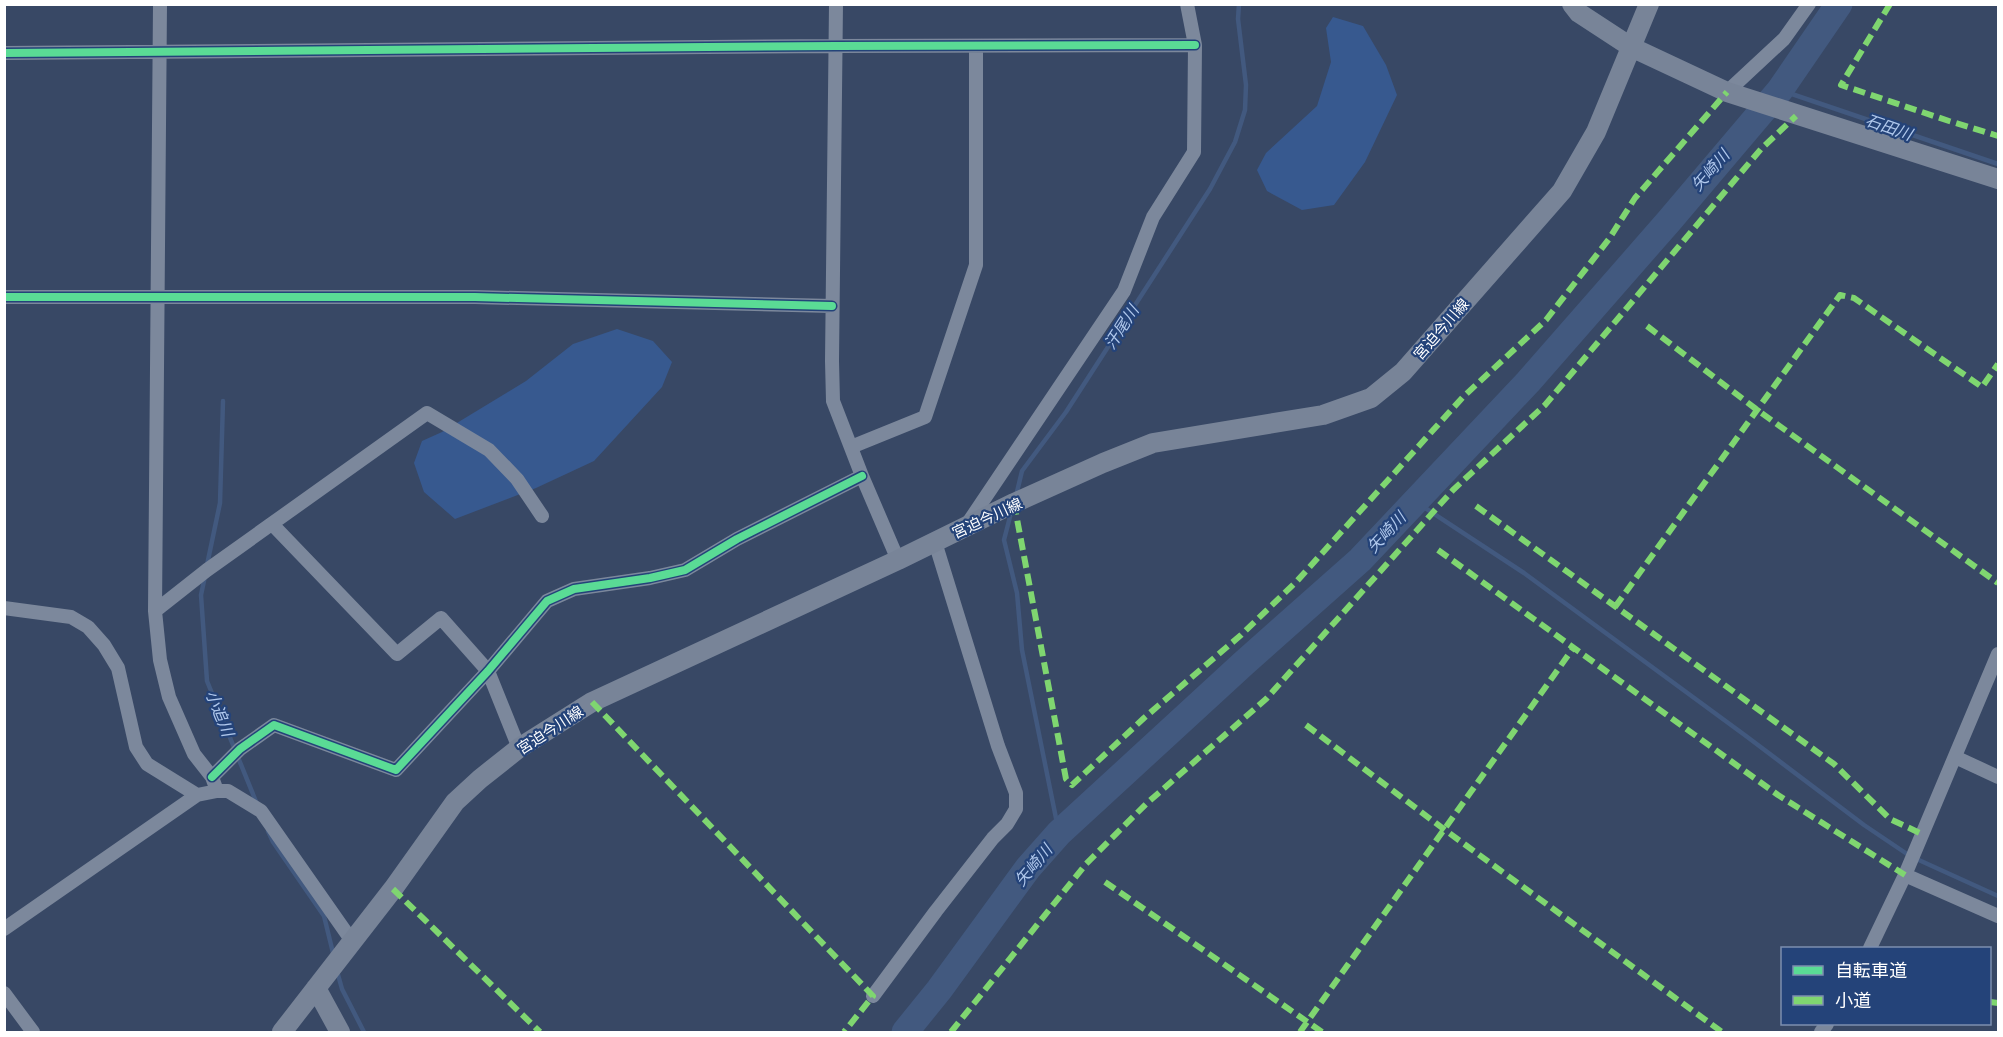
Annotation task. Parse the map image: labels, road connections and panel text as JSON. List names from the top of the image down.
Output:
{
  "streets": {
    "main road": ["宮迫今川線"]
  },
  "water": [
    "石田川",
    "矢崎川",
    "汗尾川",
    "小追川"
  ],
  "legend": ["自転車道", "小道"]
}
